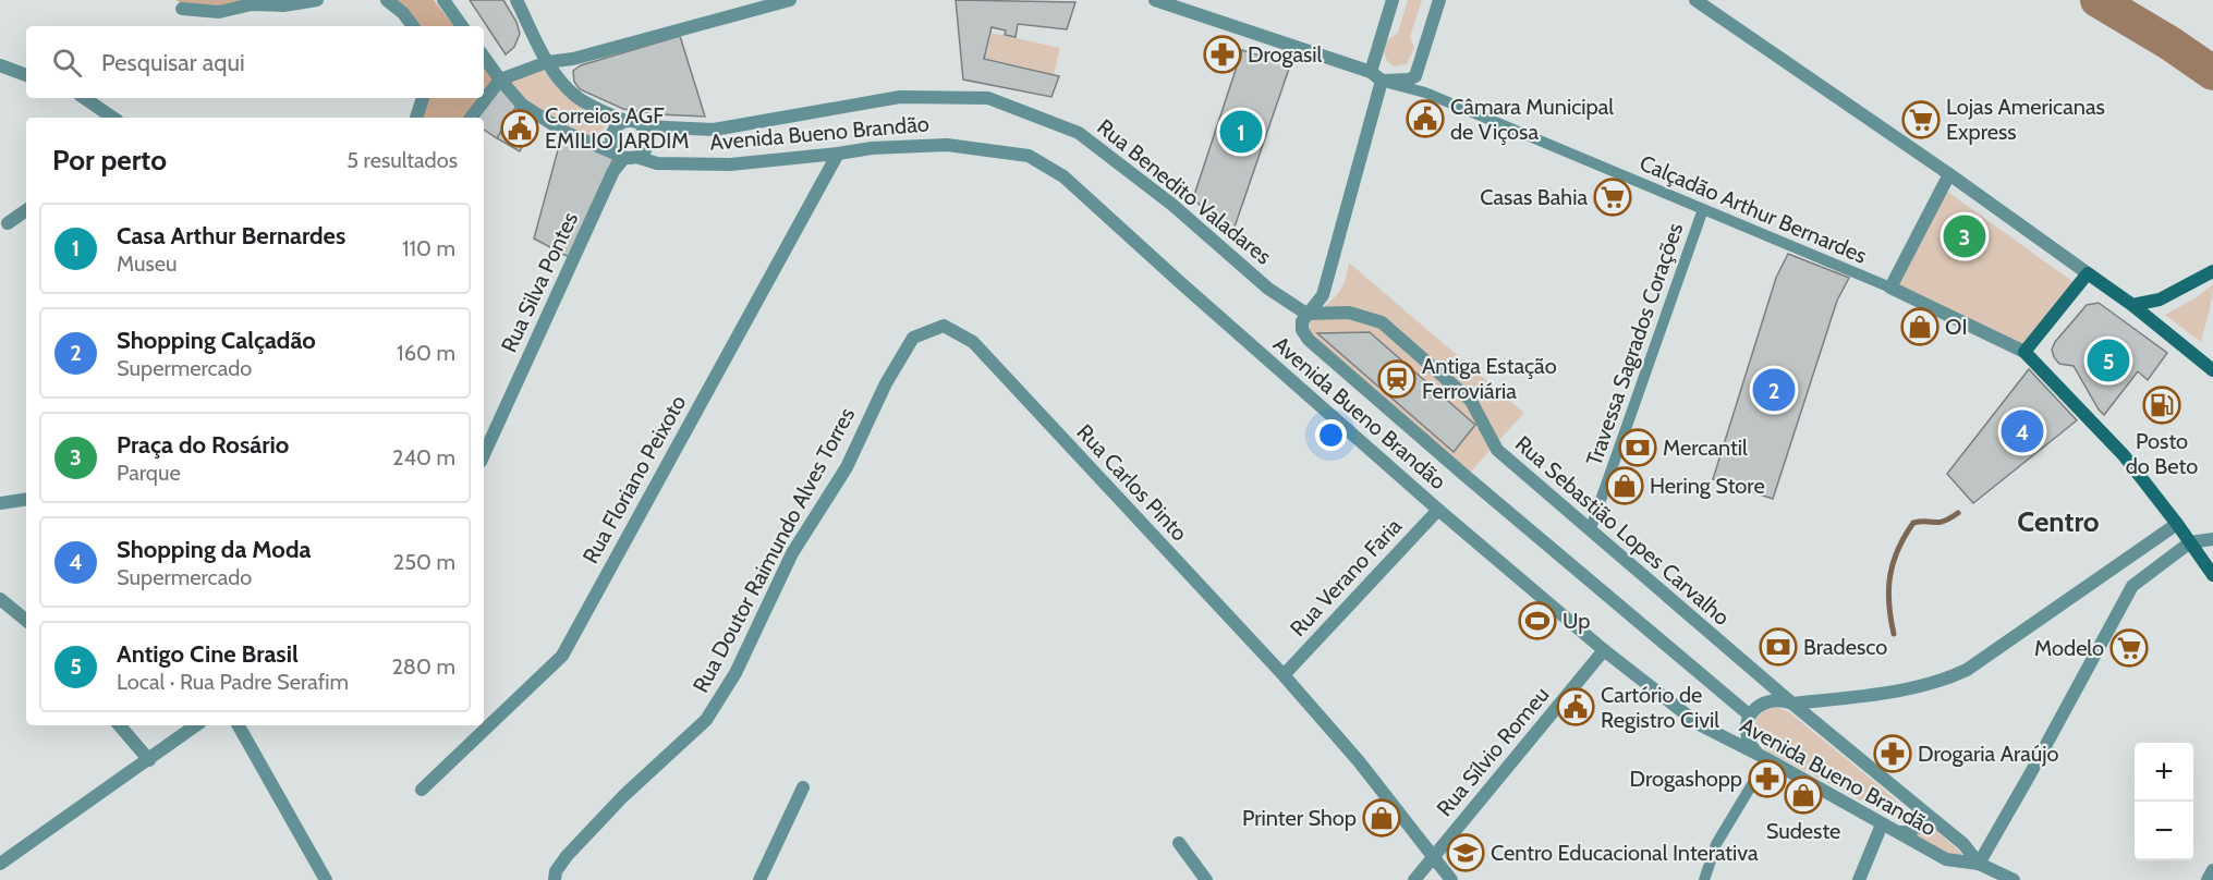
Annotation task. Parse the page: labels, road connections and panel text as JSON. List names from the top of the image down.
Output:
{
  "streets": {
    "street": [
      "Avenida Bueno Brandão",
      "Rua Benedito Valadares",
      "Calçadão Arthur Bernardes",
      "Rua Silva Pontes",
      "Travessa Sagrados Corações",
      "Rua Floriano Peixoto",
      "Rua Carlos Pinto",
      "Rua Sebastião Lopes Carvalho",
      "Rua Doutor Raimundo Alves Torres",
      "Rua Verano Faria",
      "Rua Sílvio Romeu"
    ]
  },
  "crossings": [
    ["Avenida Bueno Brandão", "Rua Benedito Valadares"],
    ["Avenida Bueno Brandão", "Rua Silva Pontes"],
    ["Avenida Bueno Brandão", "Rua Floriano Peixoto"],
    ["Avenida Bueno Brandão", "Rua Sebastião Lopes Carvalho"],
    ["Avenida Bueno Brandão", "Rua Verano Faria"],
    ["Avenida Bueno Brandão", "Rua Sílvio Romeu"],
    ["Rua Benedito Valadares", "Rua Silva Pontes"],
    ["Rua Benedito Valadares", "Rua Sebastião Lopes Carvalho"],
    ["Calçadão Arthur Bernardes", "Travessa Sagrados Corações"],
    ["Travessa Sagrados Corações", "Rua Sebastião Lopes Carvalho"],
    ["Rua Carlos Pinto", "Rua Doutor Raimundo Alves Torres"],
    ["Rua Carlos Pinto", "Rua Verano Faria"],
    ["Rua Carlos Pinto", "Rua Sílvio Romeu"]
  ],
  "districts": ["Centro"],
  "places": {
    "pharmacy": ["Drogasil", "Drogaria Araújo", "Drogashopp"],
    "public building": ["Câmara Municipal de Viçosa", "Correios AGF EMILIO JARDIM", "Cartório de Registro Civil"],
    "supermarket": ["Lojas Americanas Express", "Casas Bahia", "Modelo"],
    "shop": [
      "OI",
      "Hering Store",
      "Sudeste",
      "Printer Shop"
    ],
    "station": ["Antiga Estação Ferroviária"],
    "fuel station": ["Posto do Beto"],
    "bank": ["Mercantil", "Bradesco"],
    "sports": ["Up"],
    "school or university": ["Centro Educacional Interativa"]
  },
  "page": {
    "search": "Pesquisar aqui",
    "pins": [
      "1",
      "3",
      "5",
      "2",
      "4"
    ],
    "heading": ["Por perto", "5 resultados"],
    "list": [
      {
        "mark": "1",
        "name": "Casa Arthur Bernardes",
        "note": "Museu",
        "value": "110 m"
      },
      {
        "mark": "2",
        "name": "Shopping Calçadão",
        "note": "Supermercado",
        "value": "160 m"
      },
      {
        "mark": "3",
        "name": "Praça do Rosário",
        "note": "Parque",
        "value": "240 m"
      },
      {
        "mark": "4",
        "name": "Shopping da Moda",
        "note": "Supermercado",
        "value": "250 m"
      },
      {
        "mark": "5",
        "name": "Antigo Cine Brasil",
        "note": "Local · Rua Padre Serafim",
        "value": "280 m"
      }
    ],
    "map_buttons": ["+", "−"]
  }
}
